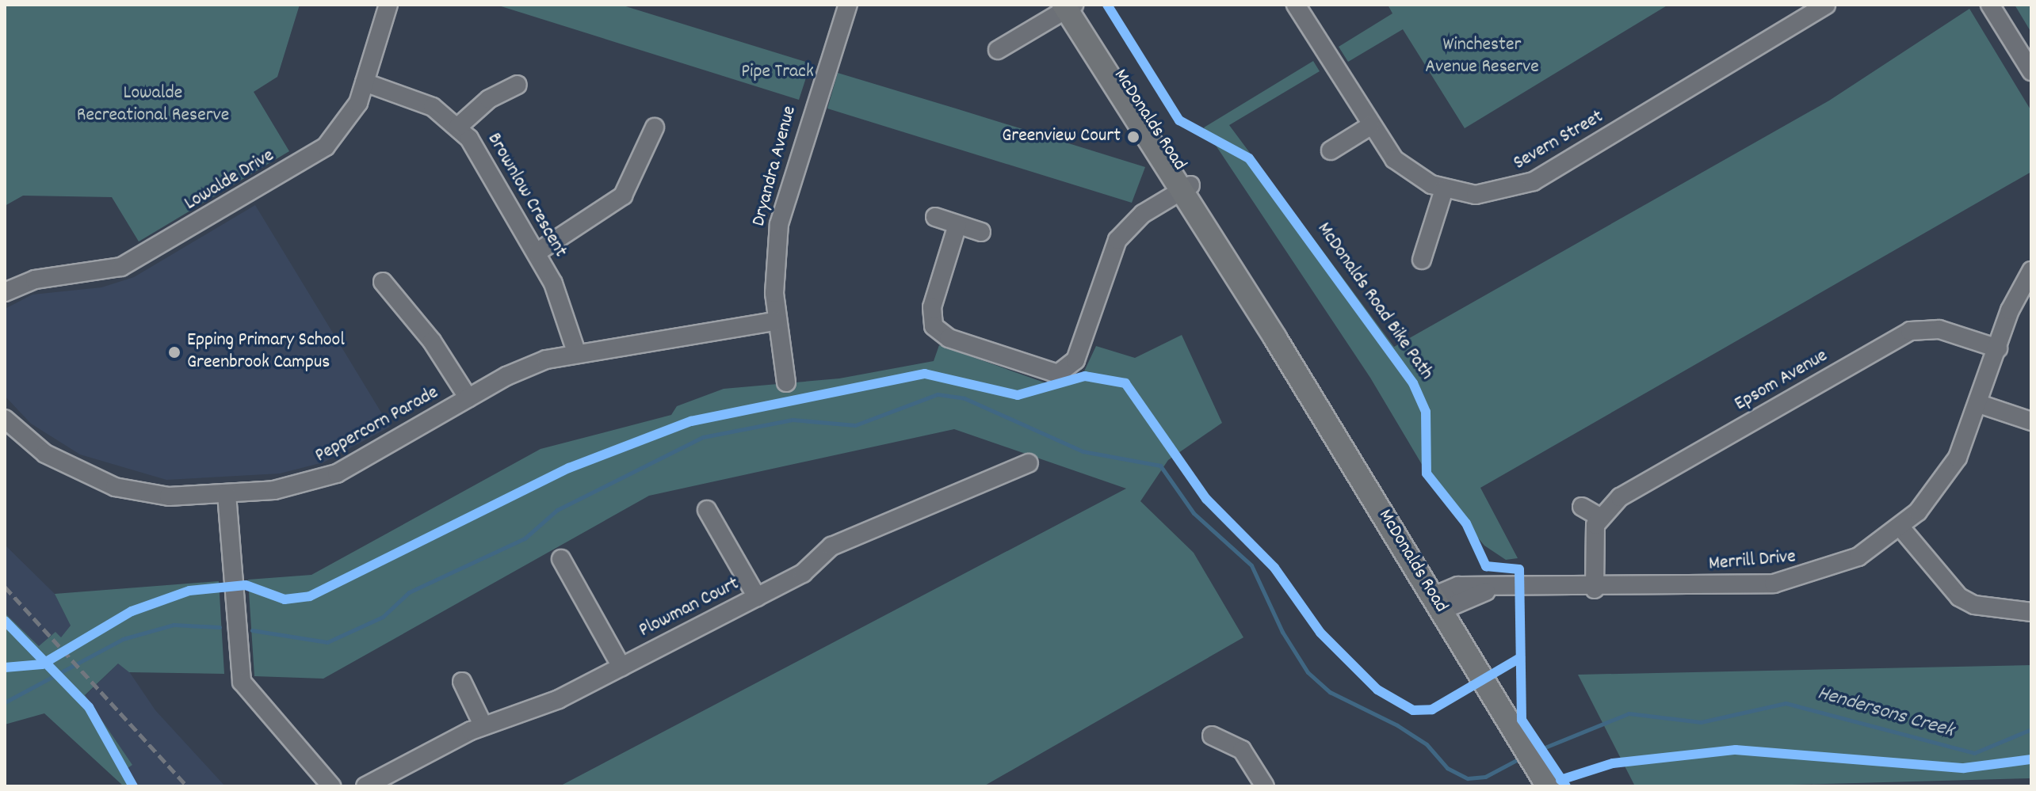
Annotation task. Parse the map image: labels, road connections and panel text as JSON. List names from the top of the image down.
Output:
{
  "streets": {
    "main road": ["McDonalds Road"],
    "street": [
      "Severn Street",
      "Dryandra Avenue",
      "Lowalde Drive",
      "Brownlow Crescent",
      "Epsom Avenue",
      "Peppercorn Parade",
      "Merrill Drive",
      "Plowman Court"
    ],
    "cycle path": ["McDonalds Road Bike Path"]
  },
  "crossings": [
    ["McDonalds Road", "Merrill Drive"],
    ["Dryandra Avenue", "Peppercorn Parade"],
    ["Lowalde Drive", "Brownlow Crescent"],
    ["Brownlow Crescent", "Peppercorn Parade"],
    ["Epsom Avenue", "Merrill Drive"]
  ],
  "water": ["Hendersons Creek"],
  "parks": ["Winchester Avenue Reserve", "Pipe Track", "Lowalde Recreational Reserve"],
  "places": ["Greenview Court", "Epping Primary School Greenbrook Campus"]
}
